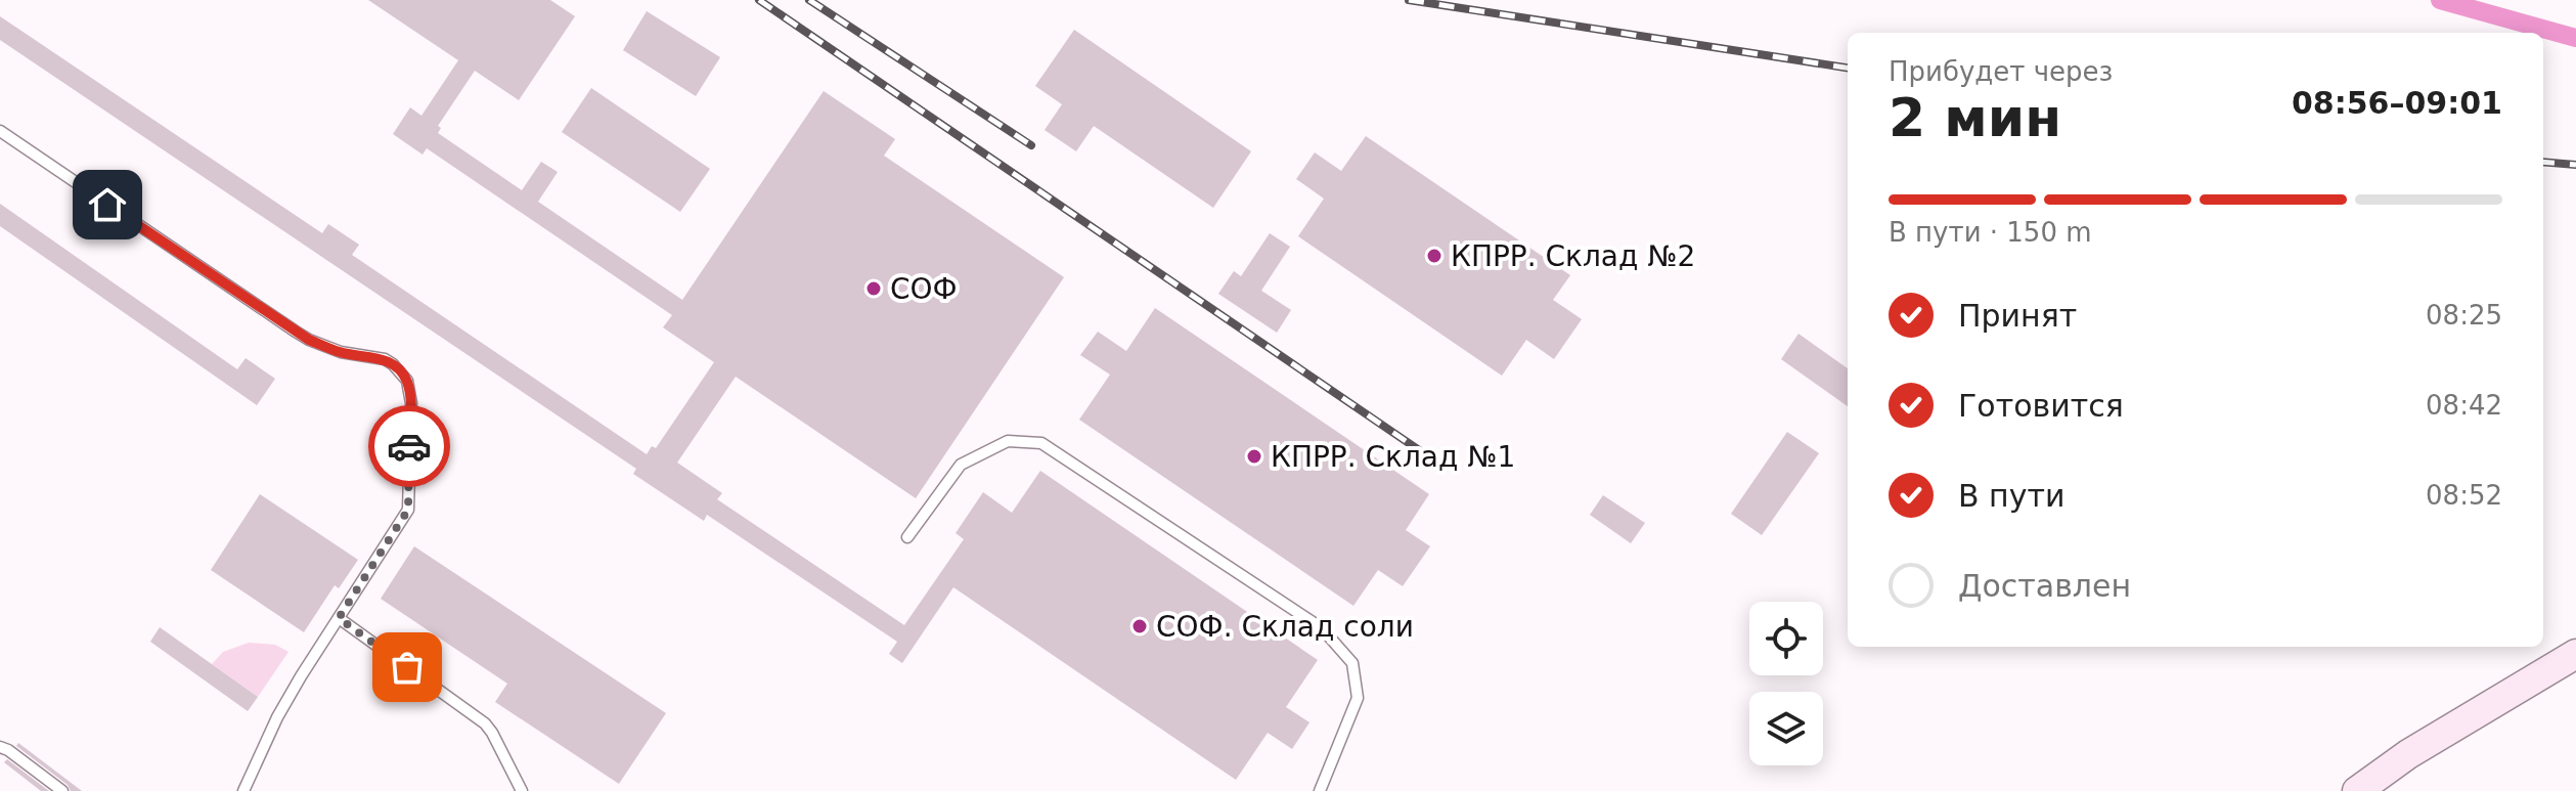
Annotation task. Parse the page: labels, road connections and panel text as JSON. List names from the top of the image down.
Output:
{
  "places": [
    "КПРР. Склад №2",
    "СОФ",
    "КПРР. Склад №1",
    "СОФ. Склад соли"
  ],
  "page": {
    "heading": ["2 мин", "Прибудет через", "08:56–09:01"],
    "bar": "В пути · 150 m",
    "list": [
      ["Принят", "08:25"],
      ["Готовится", "08:42"],
      ["В пути", "08:52"],
      "Доставлен"
    ]
  }
}
